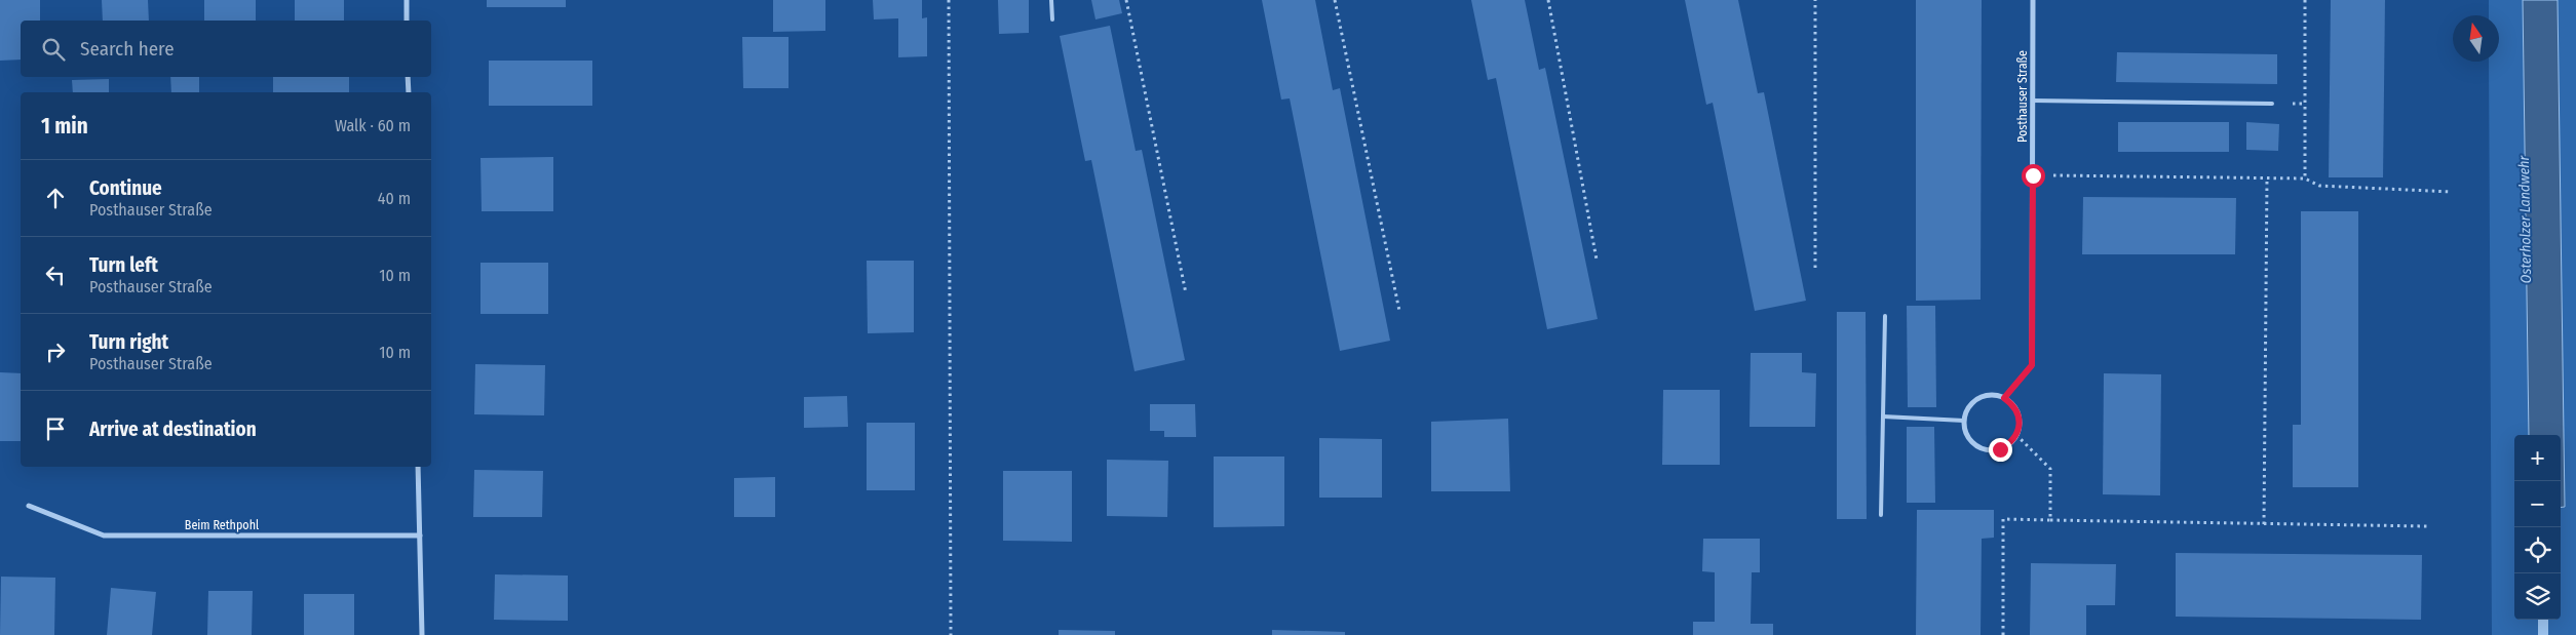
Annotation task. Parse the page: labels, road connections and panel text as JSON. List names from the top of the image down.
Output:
{
  "streets": {
    "street": ["Posthauser Straße", "Beim Rethpohl"]
  },
  "water": ["Osterholzer Landwehr"],
  "north": "top",
  "page": {
    "search": "Search here",
    "heading": ["1 min", "Walk · 60 m"],
    "list": [
      ["Continue", "Posthauser Straße", "40 m"],
      ["Turn left", "Posthauser Straße", "10 m"],
      ["Turn right", "Posthauser Straße", "10 m"],
      "Arrive at destination"
    ],
    "map_buttons": ["+", "−"]
  }
}
